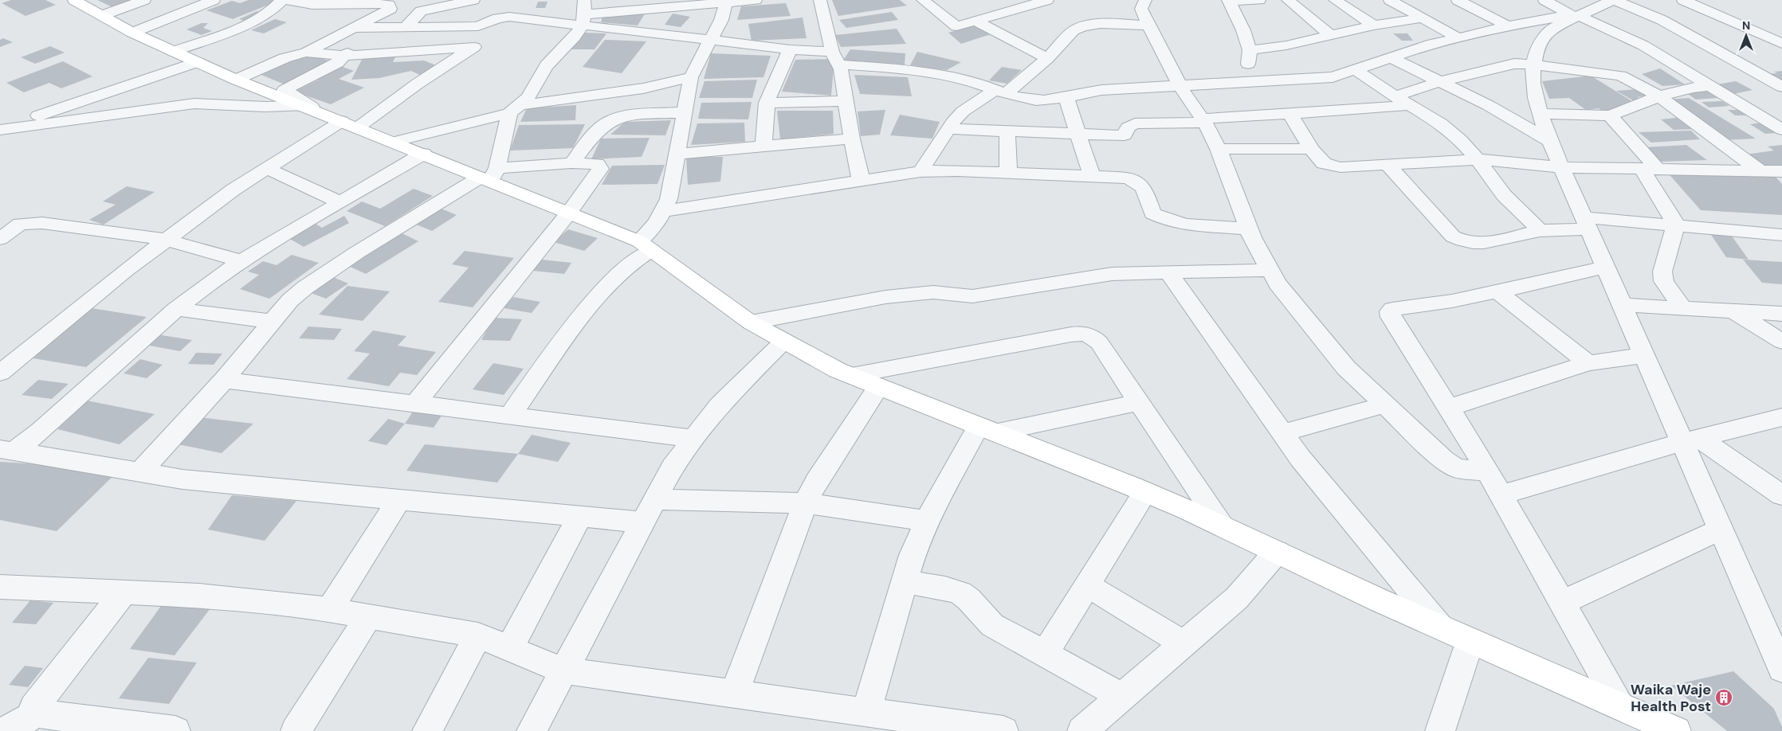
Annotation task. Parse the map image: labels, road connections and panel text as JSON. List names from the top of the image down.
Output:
{
  "places": {
    "building": ["Waika Waje Health Post"]
  },
  "north": "top"
}
